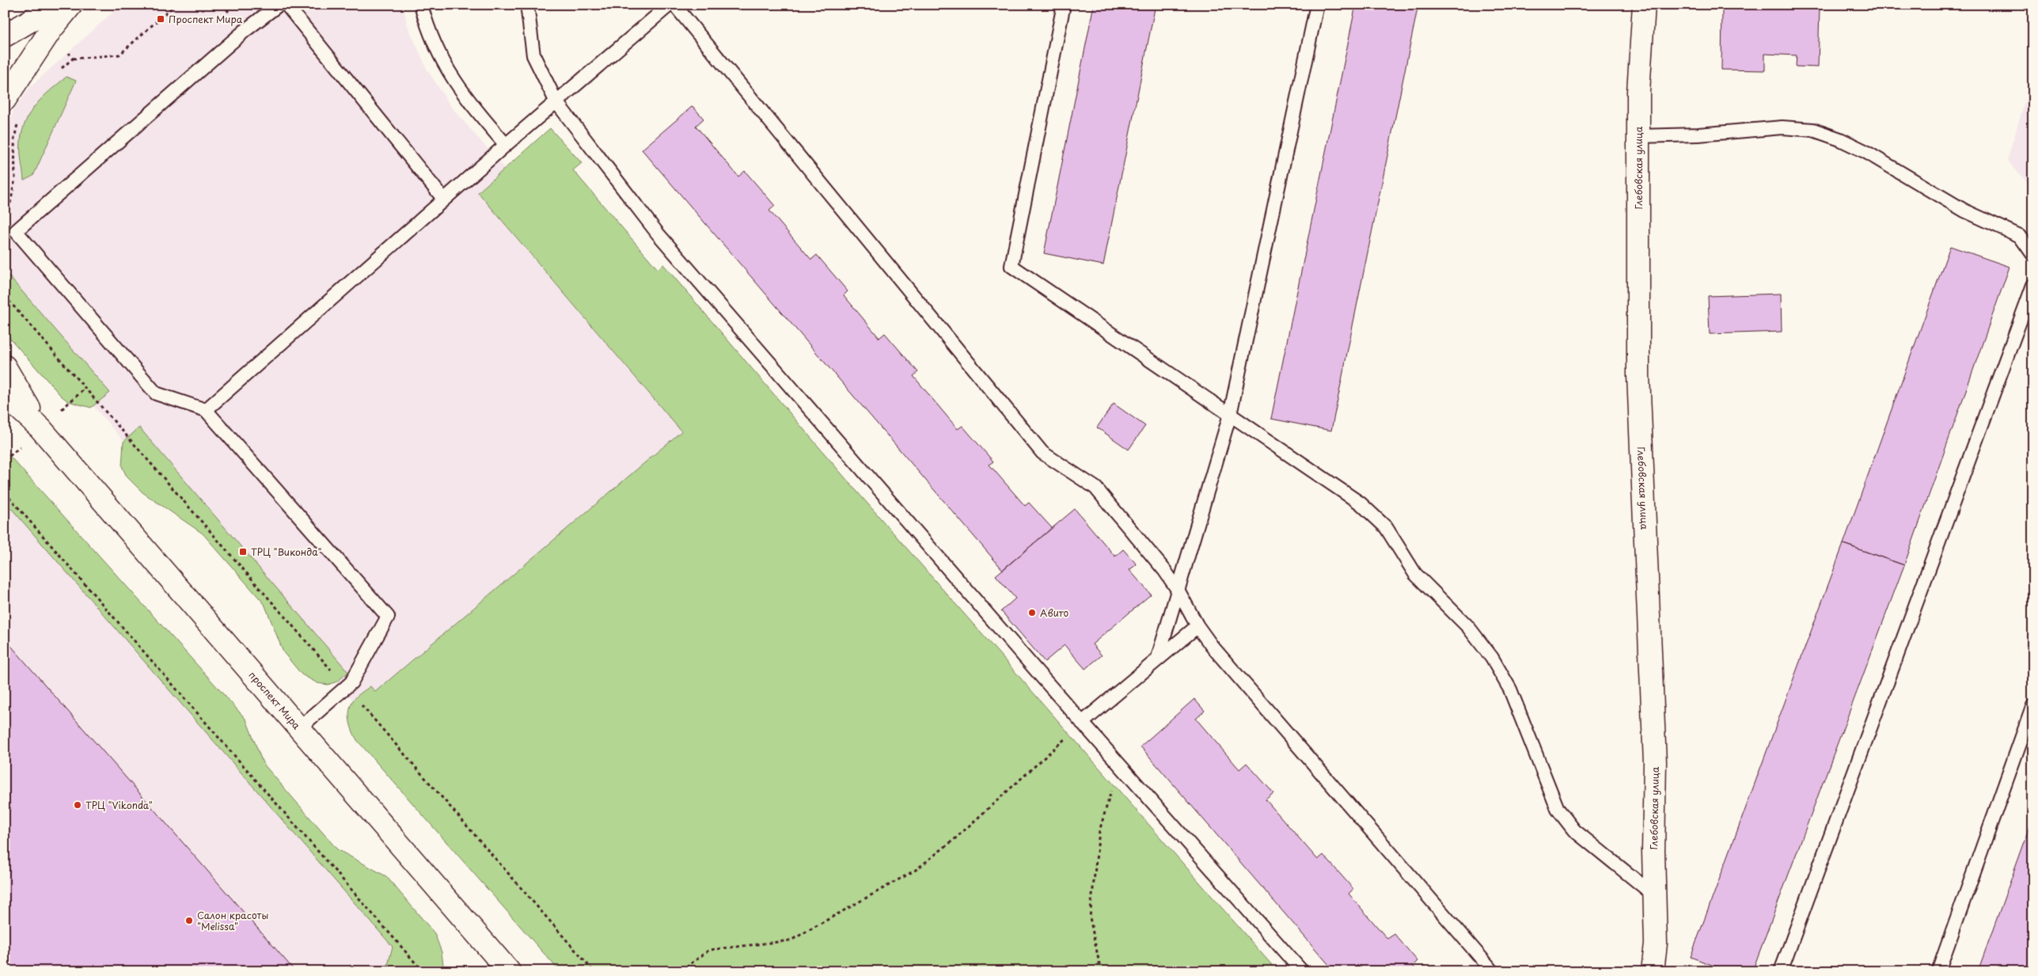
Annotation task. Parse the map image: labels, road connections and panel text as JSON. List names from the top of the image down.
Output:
{
  "streets": {
    "main road": ["Глебовская улица", "проспект Мира"]
  },
  "places": {
    "transit": ["Проспект Мира", "ТРЦ \"Виконда\""],
    "other": ["Авито", "ТРЦ \"Vikonda\"", "Салон красоты \"Melissa\""]
  }
}
